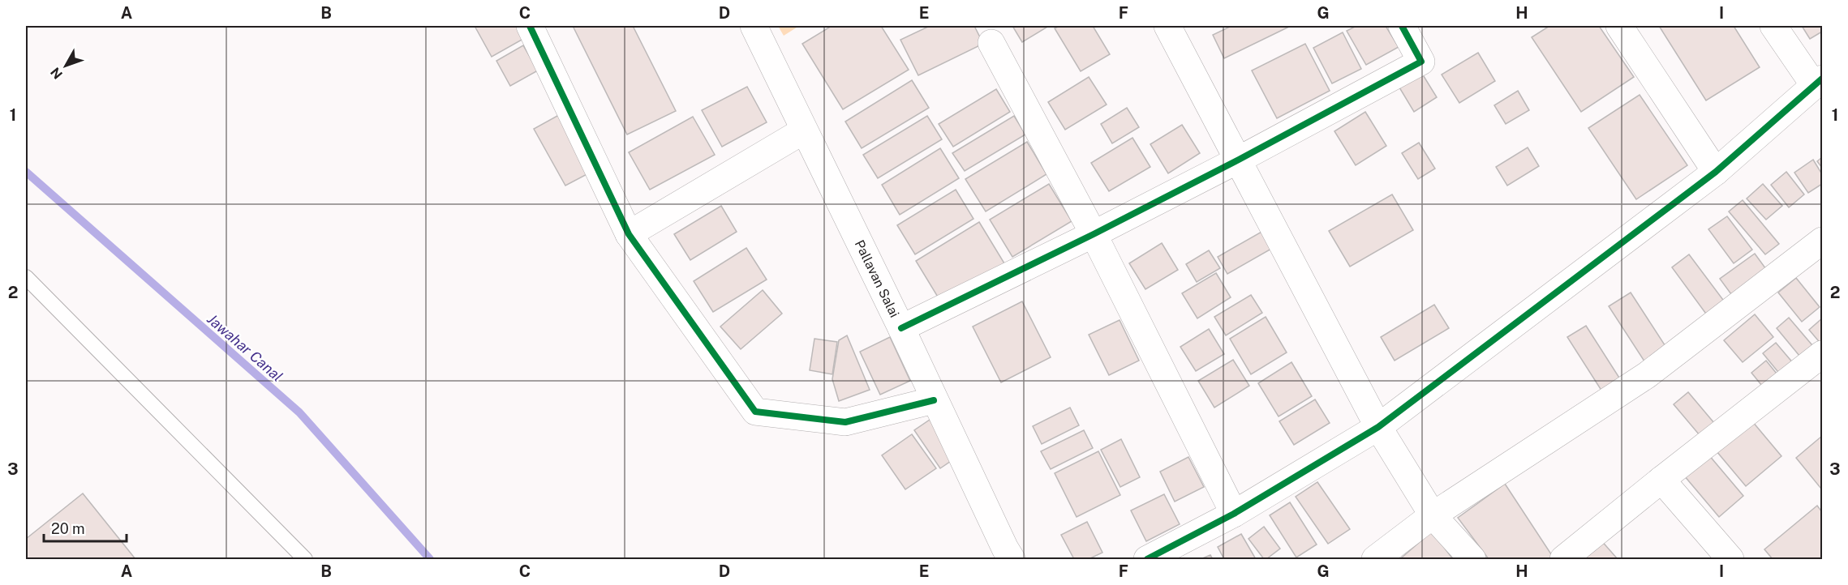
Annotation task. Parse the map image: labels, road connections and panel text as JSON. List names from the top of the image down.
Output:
{
  "streets": {
    "street": ["Pallavan Salai"]
  },
  "water": ["Jawahar Canal"],
  "scale_bar": "20 m",
  "north": "bottom left",
  "grid": {
    "columns": [
      "A",
      "B",
      "C",
      "D",
      "E",
      "F",
      "G",
      "H",
      "I"
    ],
    "rows": ["1", "2", "3"]
  }
}
